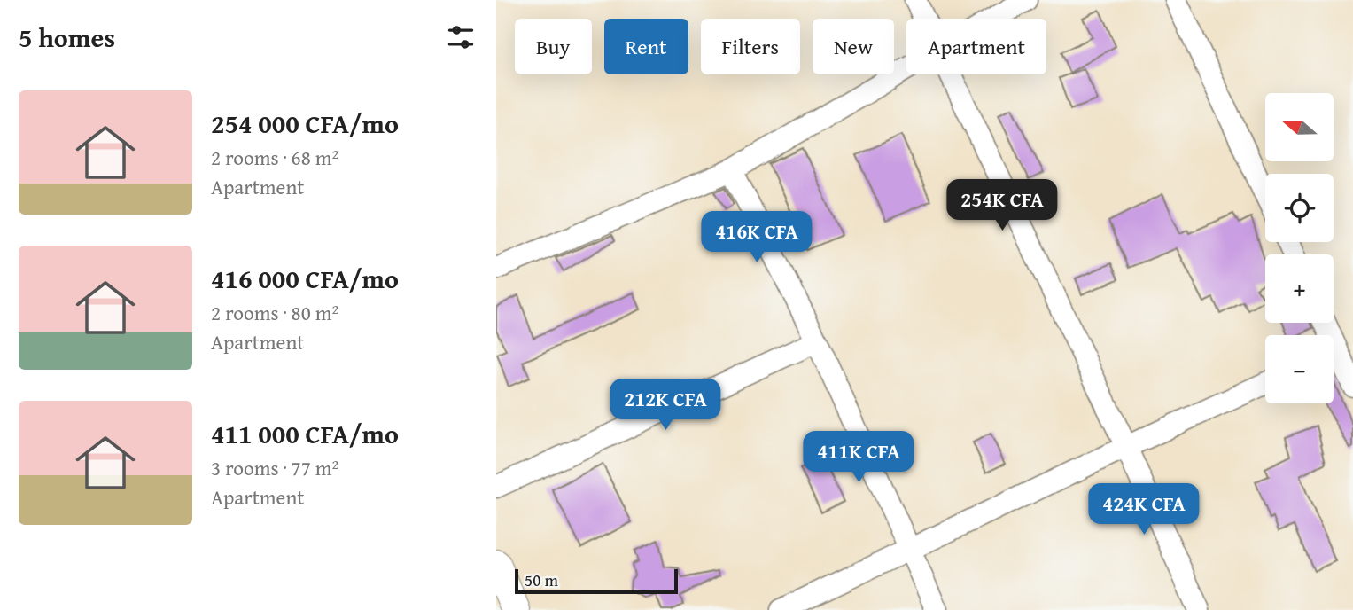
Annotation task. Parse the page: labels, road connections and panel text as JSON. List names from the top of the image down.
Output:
{
  "scale_bar": "50 m",
  "north": "left",
  "page": {
    "heading": "5 homes",
    "chip": [
      "Buy",
      "Rent",
      "Filters",
      "New",
      "Apartment"
    ],
    "list": [
      {
        "name": "254 000 CFA/mo",
        "note": "2 rooms · 68 m² · Apartment"
      },
      {
        "name": "416 000 CFA/mo",
        "note": "2 rooms · 80 m² · Apartment"
      },
      {
        "name": "411 000 CFA/mo",
        "note": "3 rooms · 77 m² · Apartment"
      }
    ],
    "map_buttons": ["+", "−"],
    "price": [
      "254K CFA",
      "416K CFA",
      "212K CFA",
      "411K CFA",
      "424K CFA"
    ],
    "scale": "50 m"
  }
}
